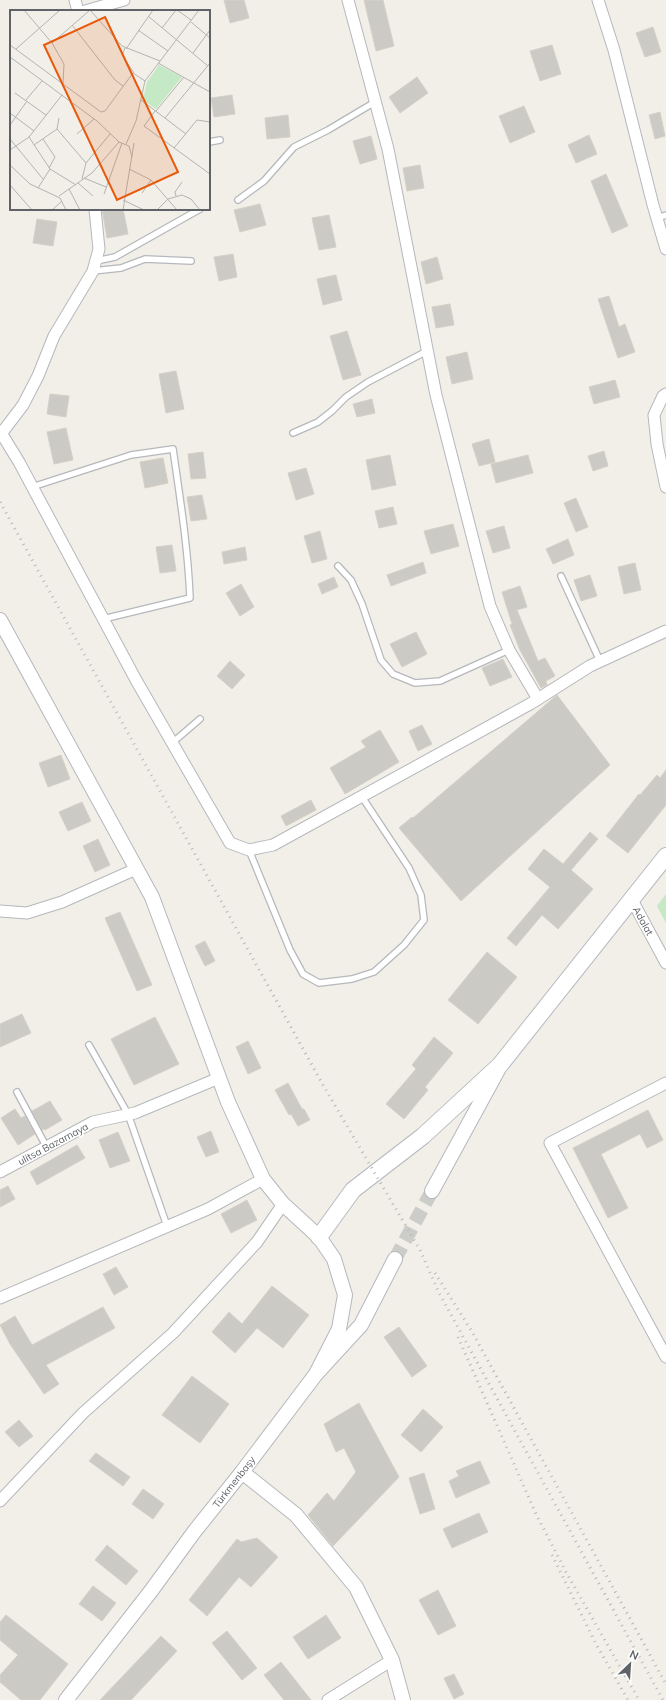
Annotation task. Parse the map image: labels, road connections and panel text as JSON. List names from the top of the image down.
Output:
{
  "streets": {
    "street": ["Adalat", "ulitsa Bazarnaya", "Türkmenbaşy"]
  },
  "north": "top right"
}
